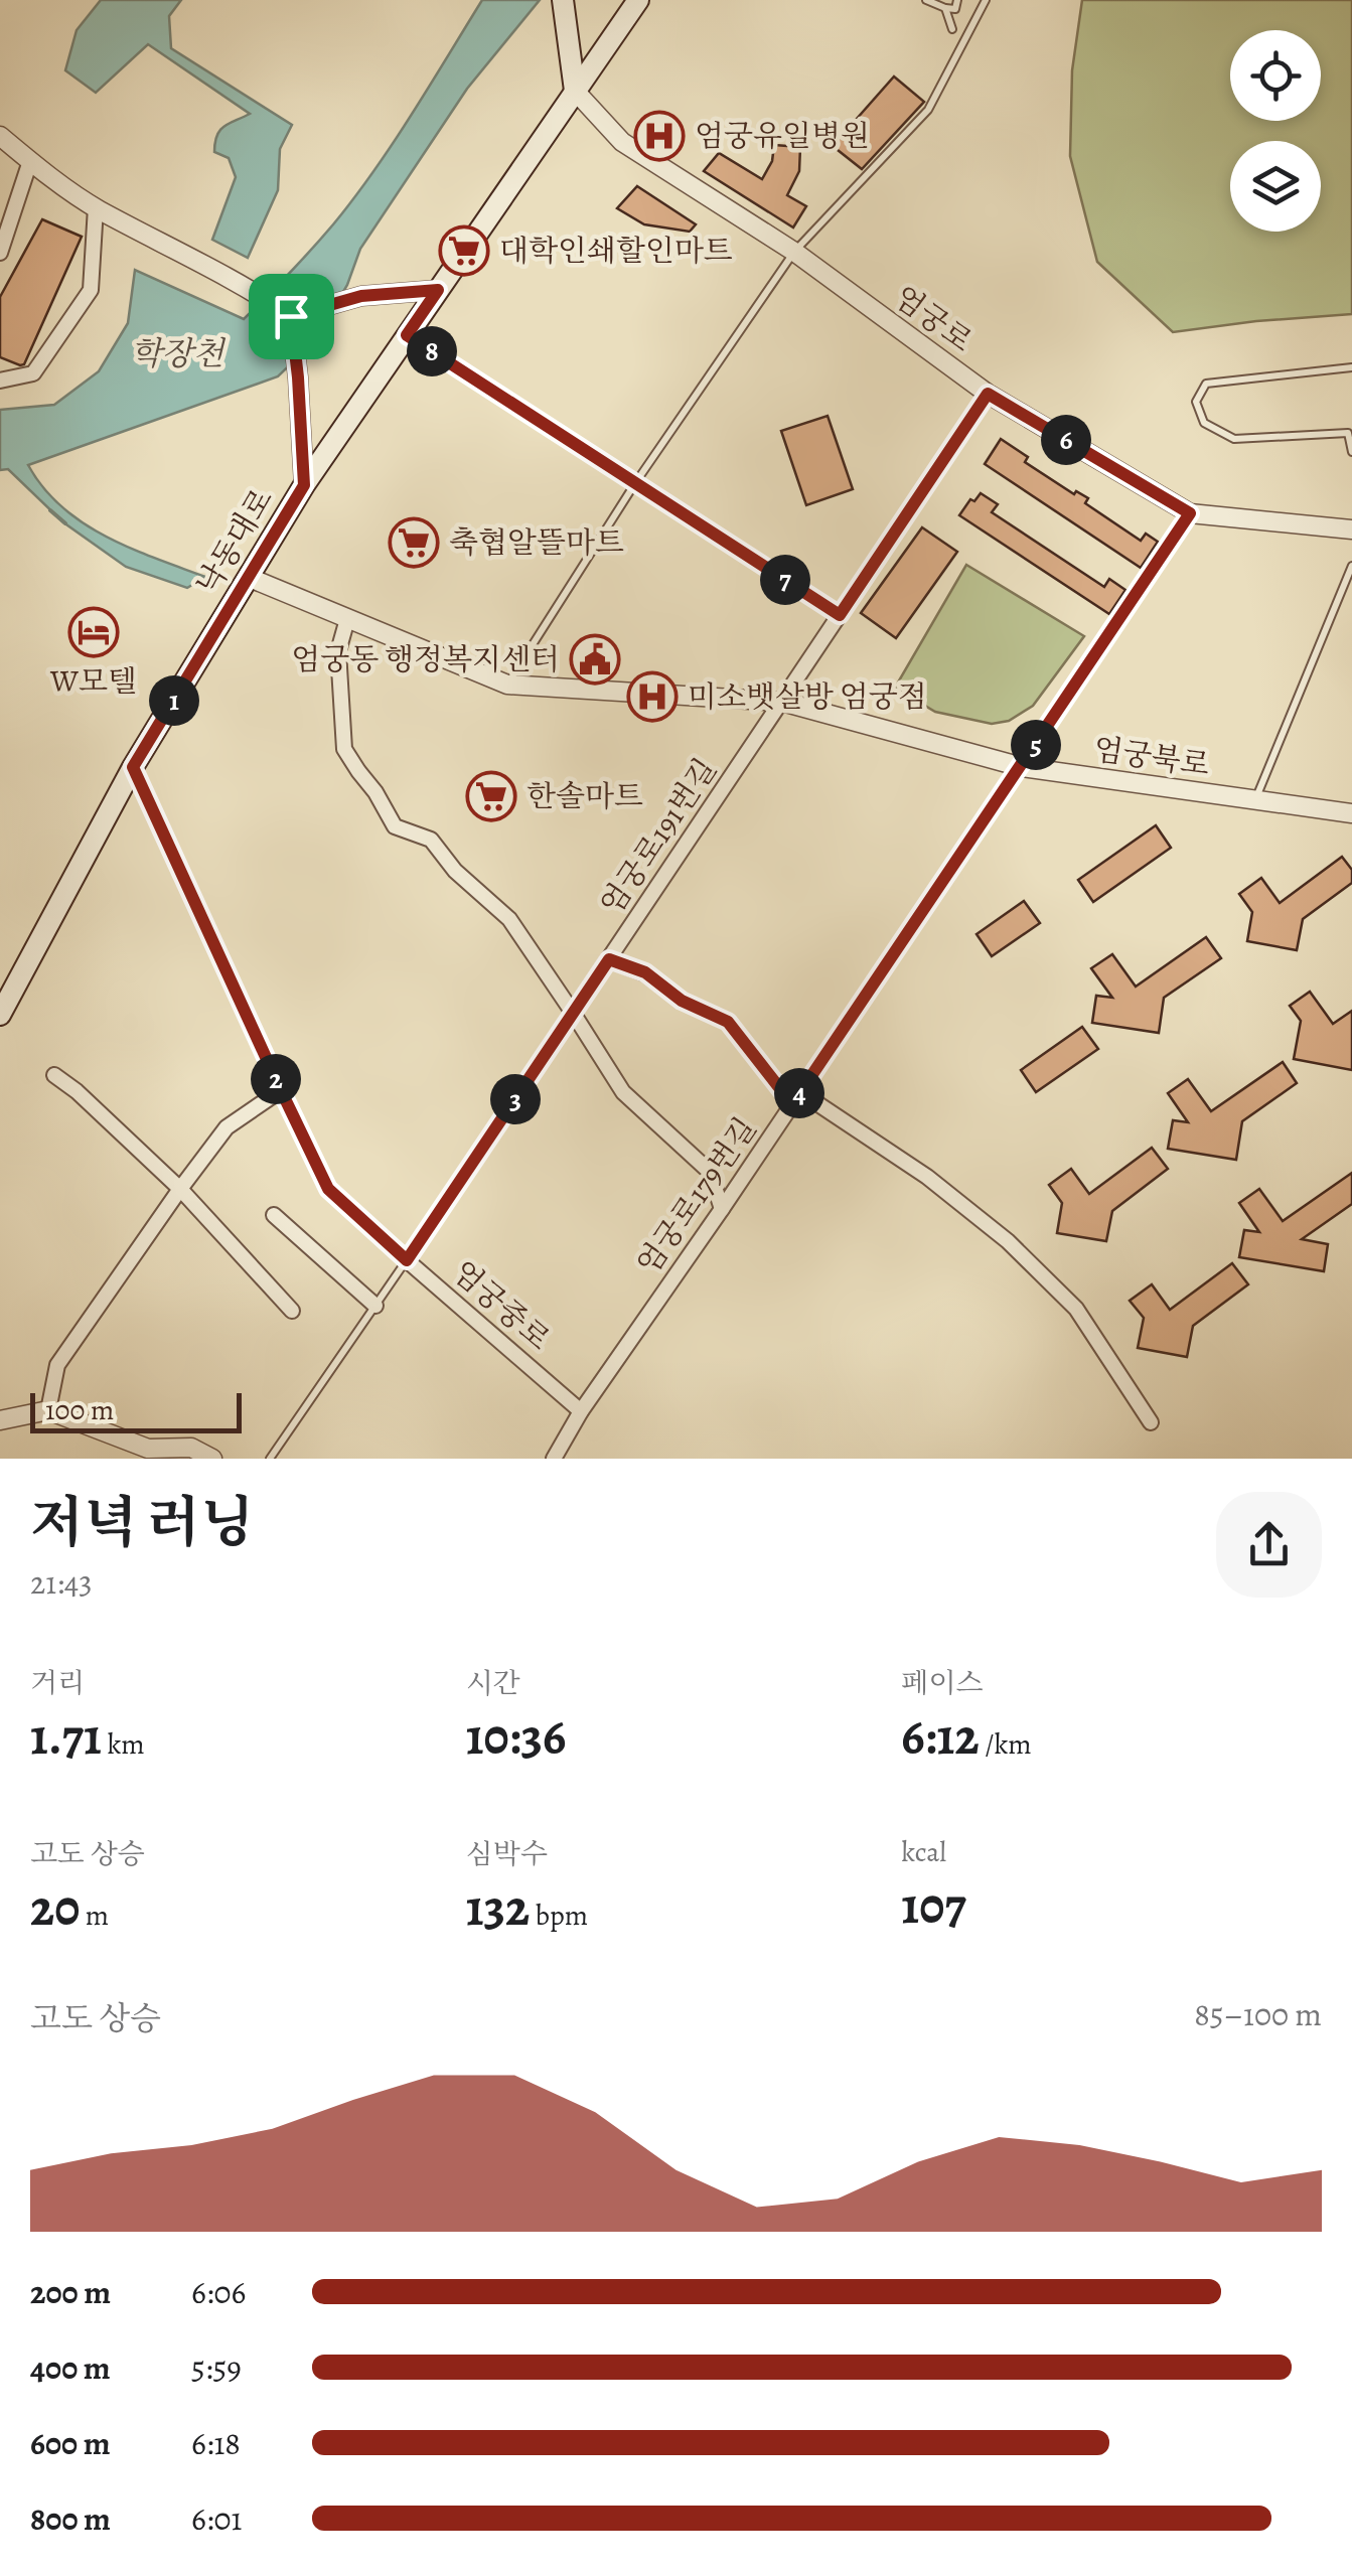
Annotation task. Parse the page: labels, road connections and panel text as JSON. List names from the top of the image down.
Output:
{
  "streets": {
    "main road": ["낙동대로"],
    "street": [
      "엄궁로",
      "엄궁북로",
      "엄궁로191번길",
      "엄궁로179번길",
      "엄궁중로"
    ]
  },
  "crossings": [
    ["엄궁로", "낙동대로"],
    ["엄궁로", "엄궁로191번길"],
    ["엄궁로", "엄궁로179번길"],
    ["낙동대로", "엄궁북로"],
    ["낙동대로", "엄궁중로"],
    ["엄궁북로", "엄궁로191번길"],
    ["엄궁북로", "엄궁로179번길"],
    ["엄궁로191번길", "엄궁중로"],
    ["엄궁로179번길", "엄궁중로"]
  ],
  "water": ["학장천"],
  "places": {
    "hospital": ["엄궁유일병원", "미소뱃살방 엄궁점"],
    "supermarket": ["대학인쇄할인마트", "축협알뜰마트", "한솔마트"],
    "hotel": ["W모텔"],
    "public building": ["엄궁동 행정복지센터"]
  },
  "scale_bar": "100 m",
  "page": {
    "pins": [
      "8",
      "6",
      "7",
      "1",
      "5",
      "2",
      "4",
      "3"
    ],
    "scale": "100 m",
    "heading": ["저녁 러닝", "21:43"],
    "stats": [
      ["거리", "1.71 km"],
      ["시간", "10:36"],
      ["페이스", "6:12 /km"],
      ["고도 상승", "20 m"],
      ["심박수", "132 bpm"],
      ["kcal", "107"]
    ],
    "chart": ["고도 상승", "85–100 m"],
    "list": [
      {
        "name": "200 m",
        "note": "6:06"
      },
      {
        "name": "400 m",
        "note": "5:59"
      },
      {
        "name": "600 m",
        "note": "6:18"
      },
      {
        "name": "800 m",
        "note": "6:01"
      }
    ]
  }
}
